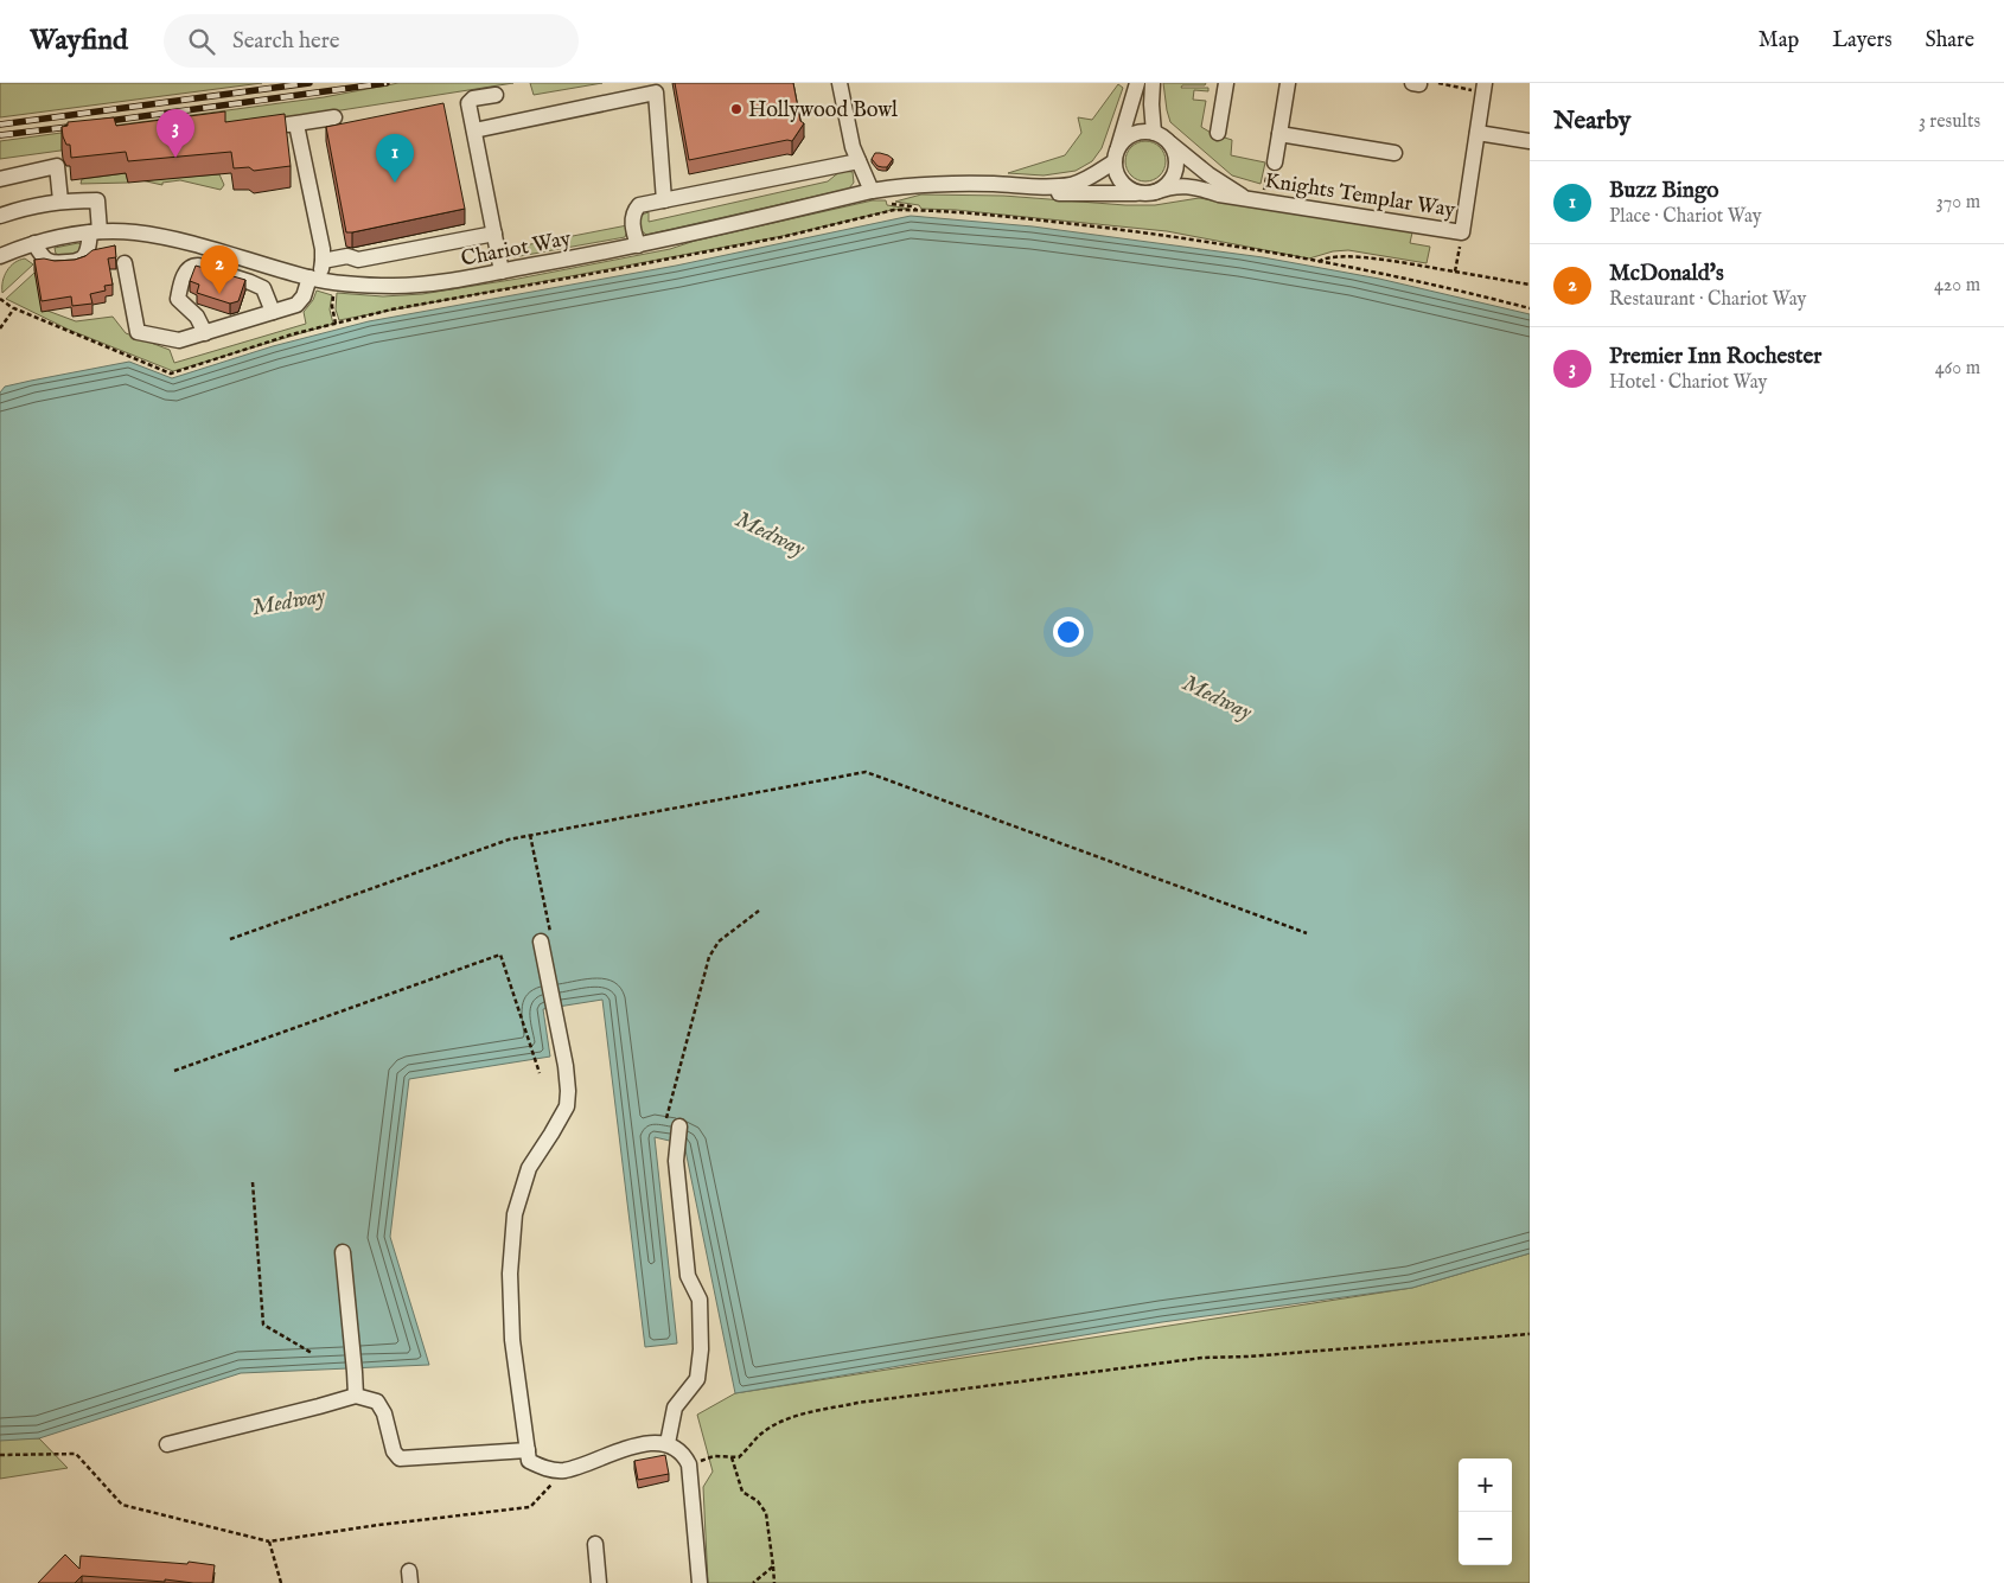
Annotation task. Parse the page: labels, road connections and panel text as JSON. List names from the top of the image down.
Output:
{
  "streets": {
    "street": ["Knights Templar Way", "Chariot Way"]
  },
  "crossings": [
    ["Knights Templar Way", "Chariot Way"]
  ],
  "water": ["Medway"],
  "places": ["Hollywood Bowl"],
  "page": {
    "header": "Wayfind",
    "search": "Search here",
    "nav": ["Map", "Layers", "Share"],
    "heading": ["Nearby", "3 results"],
    "pins": ["3", "1", "2"],
    "list": [
      {
        "mark": "1",
        "name": "Buzz Bingo",
        "note": "Place · Chariot Way",
        "value": "370 m"
      },
      {
        "mark": "2",
        "name": "McDonald's",
        "note": "Restaurant · Chariot Way",
        "value": "420 m"
      },
      {
        "mark": "3",
        "name": "Premier Inn Rochester",
        "note": "Hotel · Chariot Way",
        "value": "460 m"
      }
    ],
    "map_buttons": ["+", "−"]
  }
}
